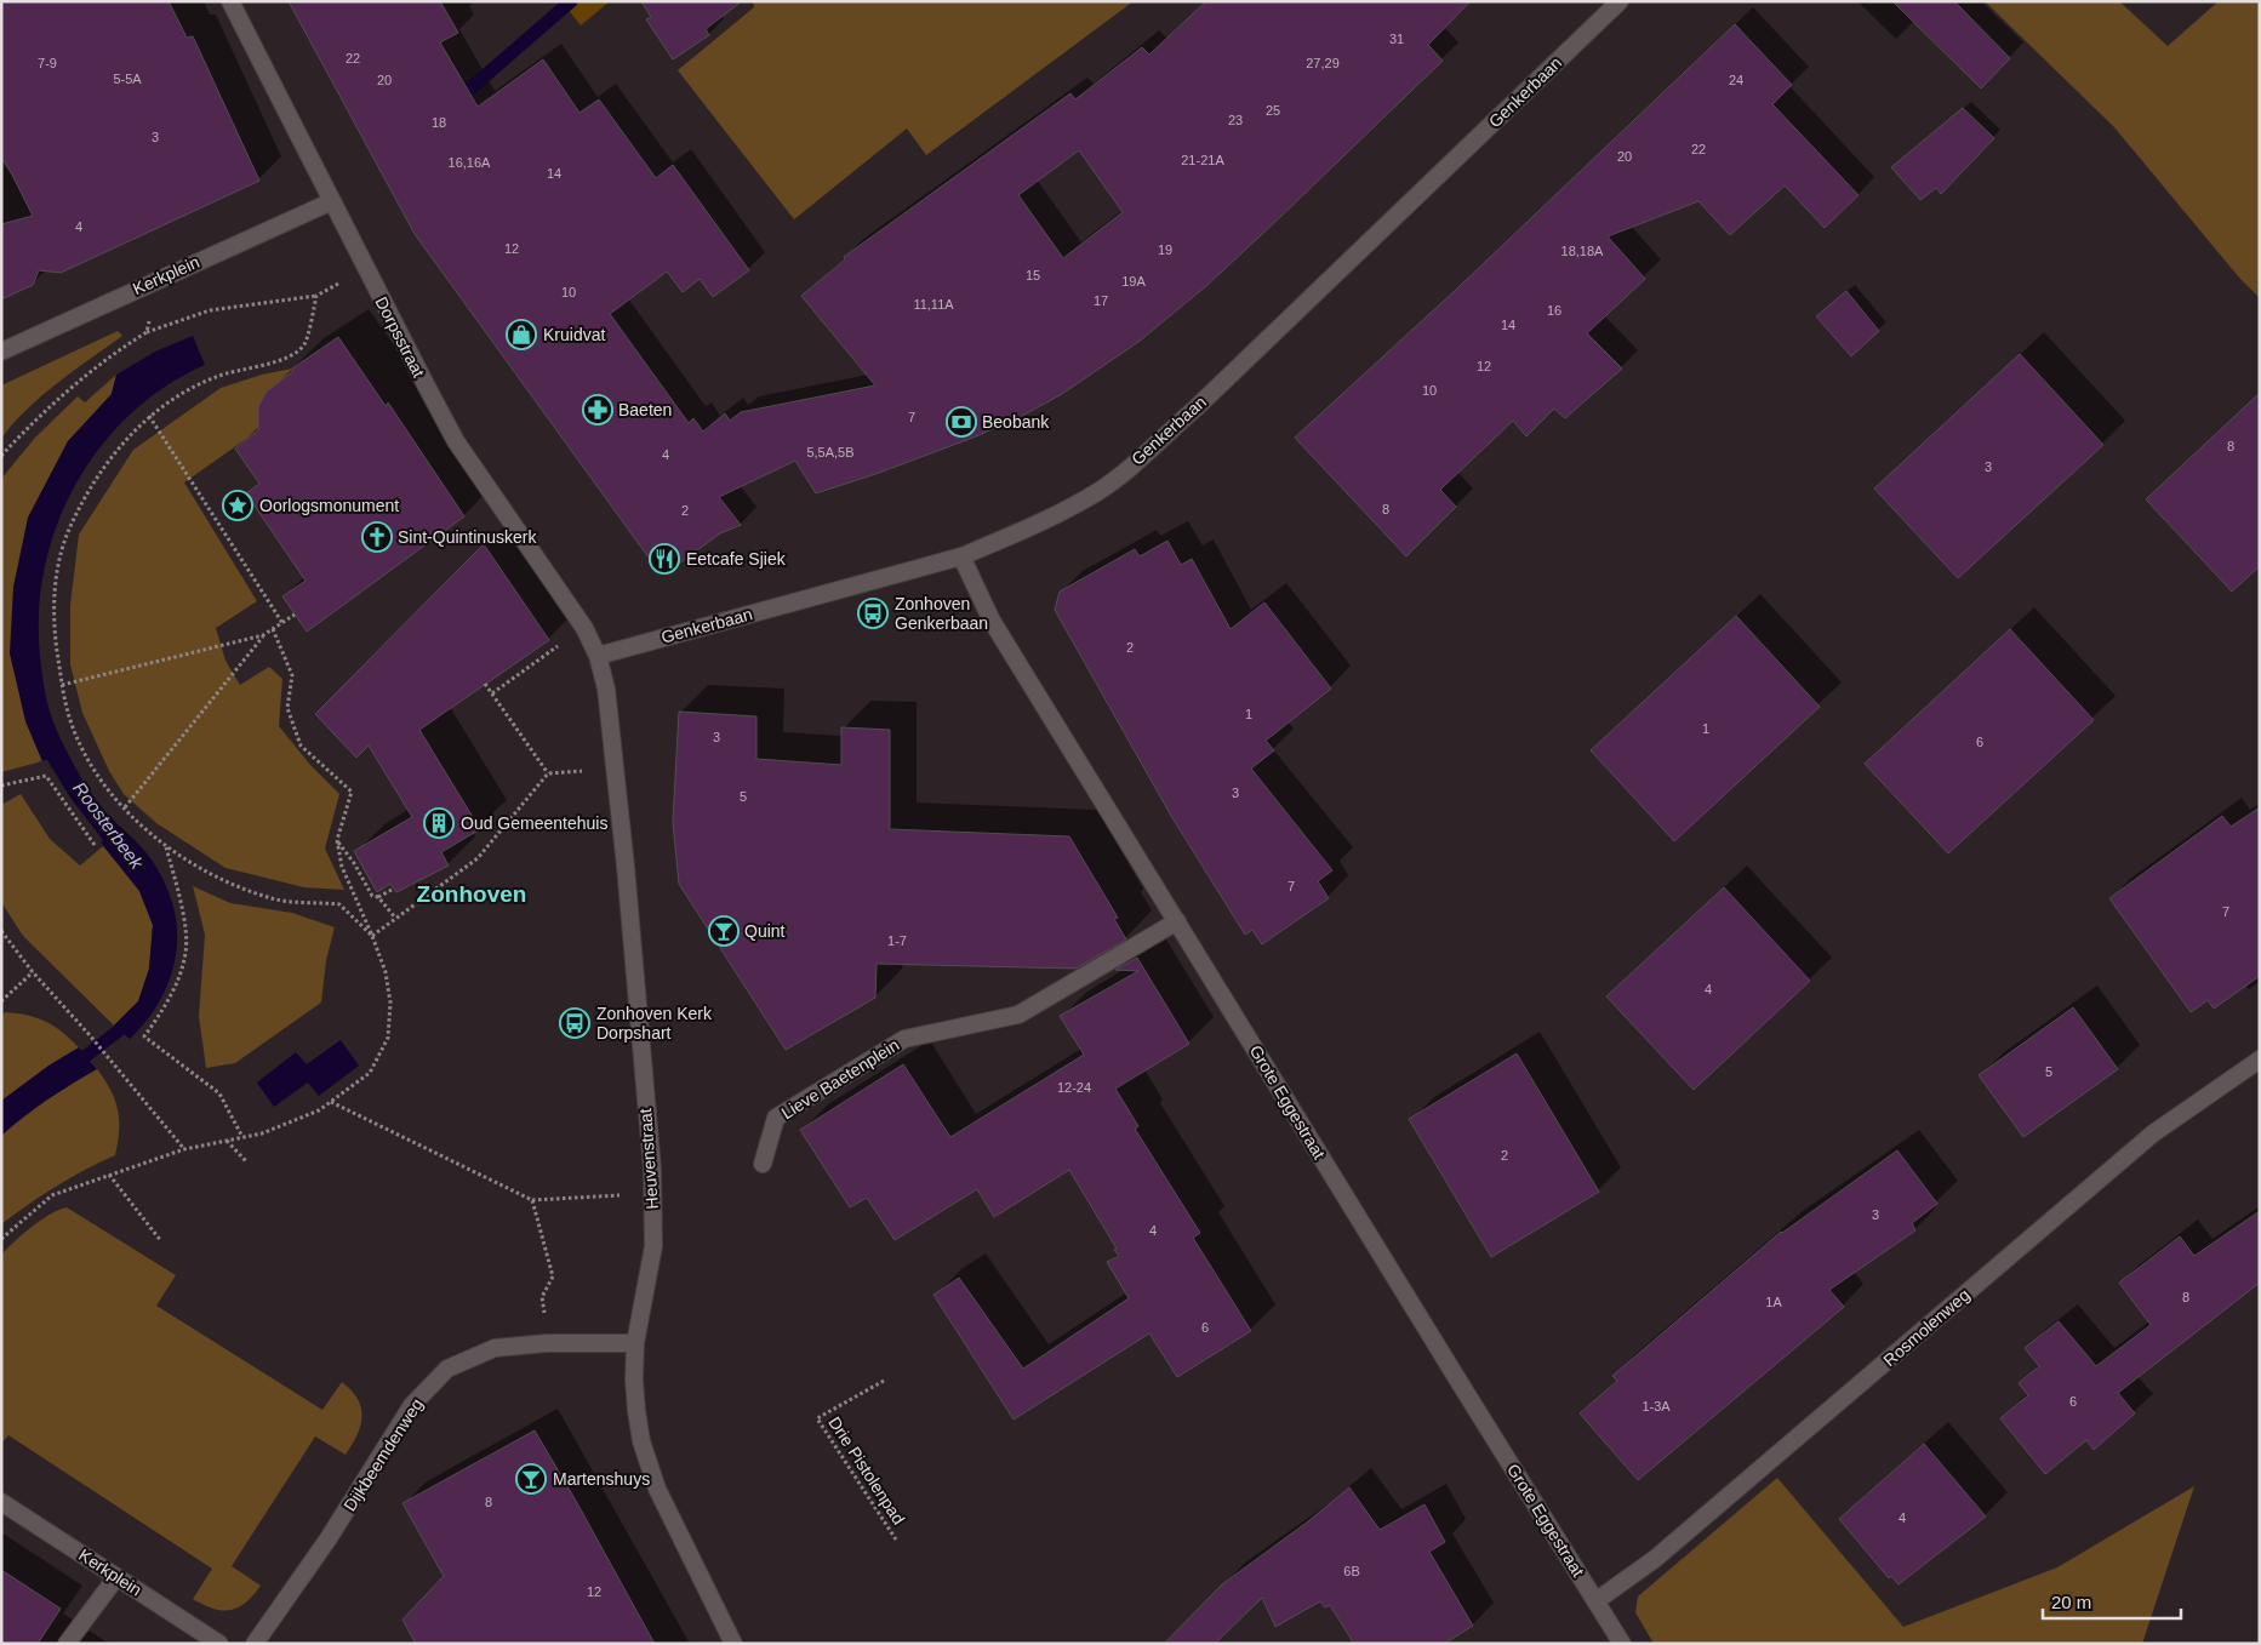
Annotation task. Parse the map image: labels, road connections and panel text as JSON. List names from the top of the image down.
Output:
{
  "streets": {
    "street": [
      "Genkerbaan",
      "Kerkplein",
      "Dorpsstraat",
      "Lieve Baetenplein",
      "Grote Eggestraat",
      "Heuvenstraat",
      "Rosmolenweg",
      "Dijkbeemdenweg"
    ],
    "path": ["Drie Pistolenpad"]
  },
  "crossings": [
    ["Genkerbaan", "Dorpsstraat"],
    ["Genkerbaan", "Grote Eggestraat"],
    ["Genkerbaan", "Heuvenstraat"],
    ["Kerkplein", "Dorpsstraat"],
    ["Dorpsstraat", "Heuvenstraat"],
    ["Lieve Baetenplein", "Grote Eggestraat"],
    ["Grote Eggestraat", "Rosmolenweg"],
    ["Heuvenstraat", "Dijkbeemdenweg"]
  ],
  "districts": ["Zonhoven"],
  "water": ["Roosterbeek"],
  "places": {
    "shop": ["Kruidvat"],
    "pharmacy": ["Baeten"],
    "bank": ["Beobank"],
    "place": ["Oorlogsmonument"],
    "church": ["Sint-Quintinuskerk"],
    "restaurant": ["Eetcafe Sjiek"],
    "bus stop": ["Zonhoven Genkerbaan", "Zonhoven Kerk Dorpshart"],
    "building": ["Oud Gemeentehuis"],
    "bar": ["Quint", "Martenshuys"]
  },
  "house_numbers": [
    "31",
    "22",
    "7-9",
    "27,29",
    "5-5A",
    "20",
    "24",
    "25",
    "23",
    "18",
    "3",
    "22",
    "20",
    "21-21A",
    "16,16A",
    "14",
    "4",
    "12",
    "19",
    "18,18A",
    "15",
    "19A",
    "10",
    "17",
    "11,11A",
    "16",
    "14",
    "12",
    "10",
    "7",
    "8",
    "5,5A,5B",
    "4",
    "3",
    "8",
    "2",
    "2",
    "1",
    "1",
    "3",
    "6",
    "3",
    "5",
    "7",
    "7",
    "1-7",
    "4",
    "5",
    "12-24",
    "2",
    "3",
    "4",
    "8",
    "1A",
    "6",
    "6",
    "1-3A",
    "8",
    "4",
    "6B",
    "12"
  ],
  "scale_bar": "20 m"
}
